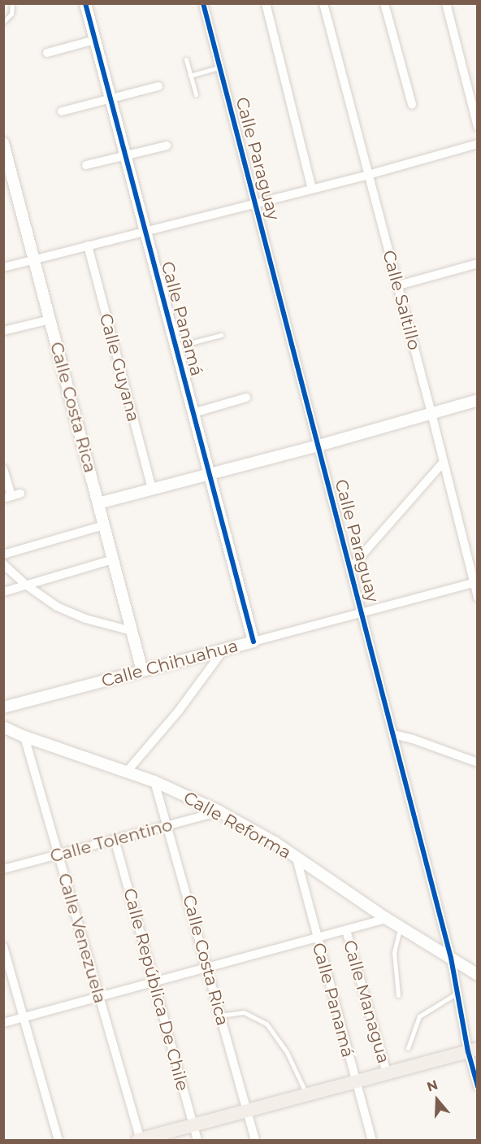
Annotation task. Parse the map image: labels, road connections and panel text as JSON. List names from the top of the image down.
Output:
{
  "streets": {
    "street": [
      "Calle Paraguay",
      "Calle Saltillo",
      "Calle Panamá",
      "Calle Guyana",
      "Calle Costa Rica",
      "Calle Chihuahua",
      "Calle Reforma",
      "Calle Tolentino",
      "Calle Venezuela",
      "Calle República De Chile",
      "Calle Managua"
    ]
  },
  "crossings": [
    ["Calle Paraguay", "Calle Chihuahua"],
    ["Calle Paraguay", "Calle Reforma"],
    ["Calle Saltillo", "Calle Chihuahua"],
    ["Calle Panamá", "Calle Chihuahua"],
    ["Calle Panamá", "Calle Reforma"],
    ["Calle Costa Rica", "Calle Chihuahua"],
    ["Calle Costa Rica", "Calle Reforma"],
    ["Calle Costa Rica", "Calle Tolentino"],
    ["Calle Reforma", "Calle Tolentino"],
    ["Calle Reforma", "Calle Venezuela"],
    ["Calle Tolentino", "Calle Venezuela"],
    ["Calle Tolentino", "Calle República De Chile"]
  ],
  "north": "top"
}
